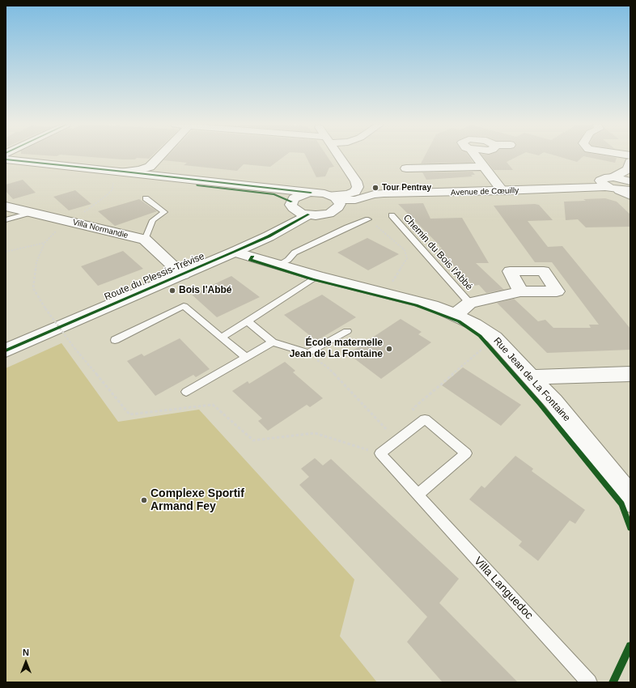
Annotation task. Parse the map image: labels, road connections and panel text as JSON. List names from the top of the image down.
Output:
{
  "streets": {
    "street": [
      "Avenue de Cœuilly",
      "Villa Normandie",
      "Route du Plessis-Trévise",
      "Rue Jean de La Fontaine"
    ],
    "lane": ["Chemin du Bois l'Abbé", "Villa Languedoc"]
  },
  "crossings": [
    ["Villa Normandie", "Route du Plessis-Trévise"],
    ["Route du Plessis-Trévise", "Rue Jean de La Fontaine"]
  ],
  "places": [
    "Tour Pentray",
    "Bois l'Abbé",
    "École maternelle Jean de La Fontaine",
    "Complexe Sportif Armand Fey"
  ],
  "north": "top"
}
